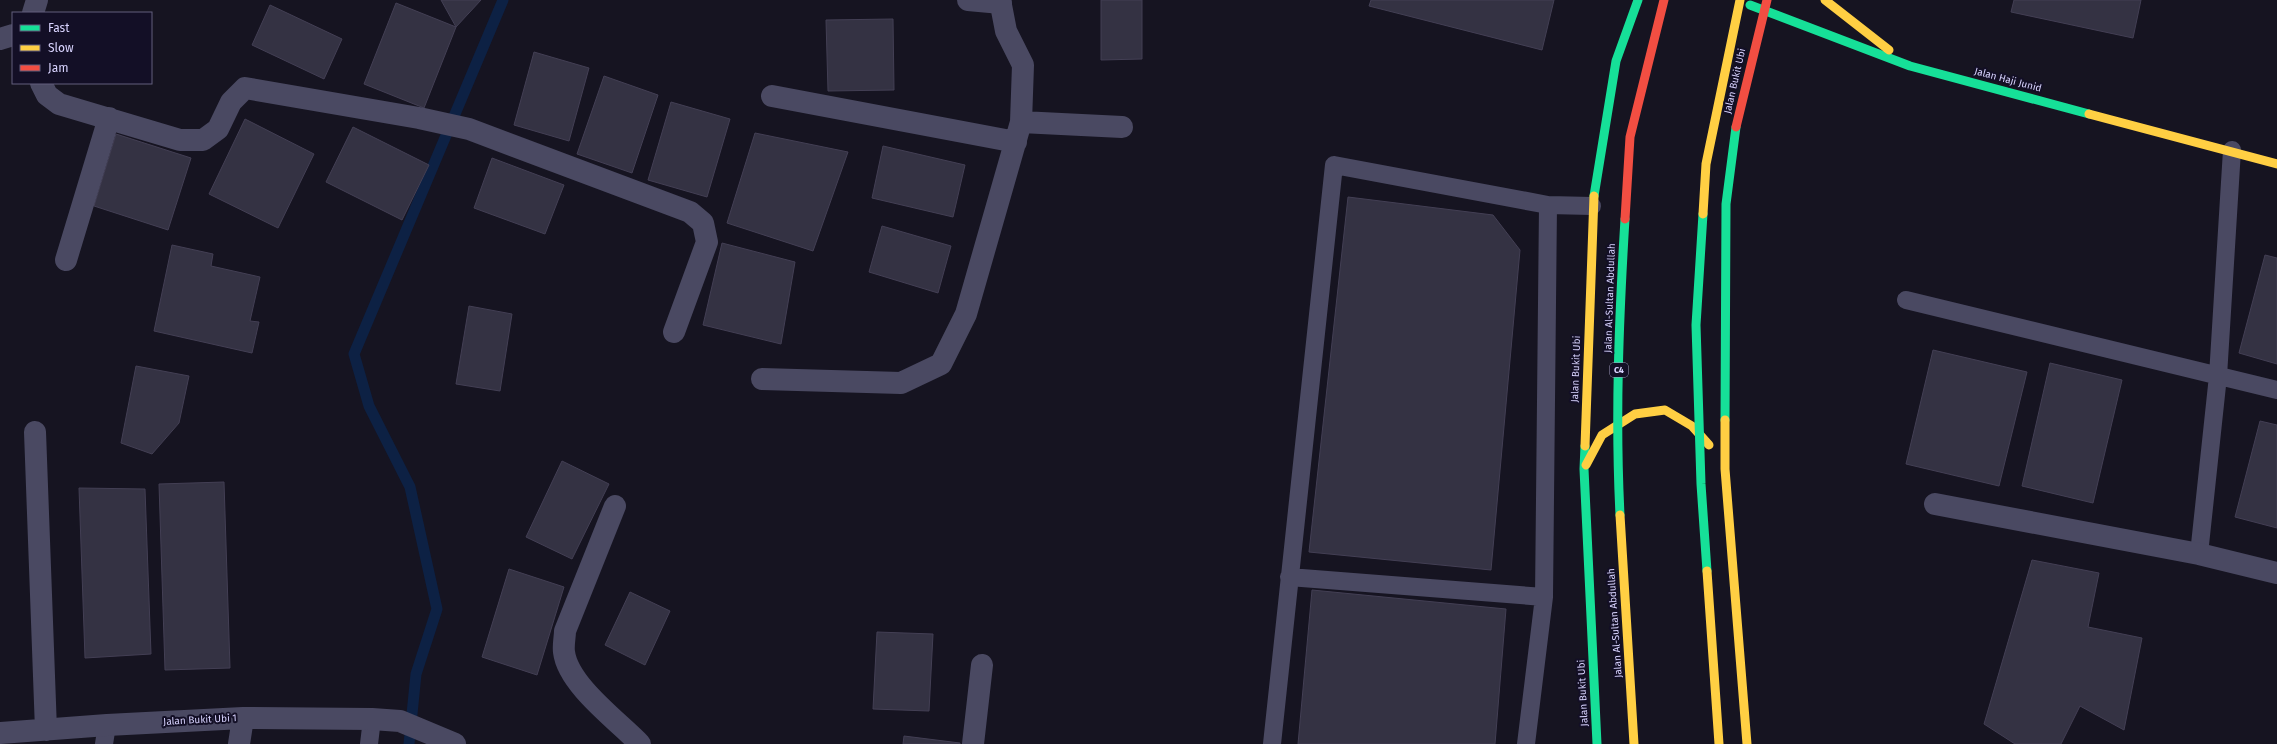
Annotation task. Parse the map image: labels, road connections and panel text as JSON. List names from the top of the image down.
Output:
{
  "streets": {
    "street": [
      "Jalan Haji Junid",
      "Jalan Bukit Ubi",
      "Jalan Al-Sultan Abdullah",
      "C4",
      "Jalan Bukit Ubi 1"
    ]
  },
  "crossings": [
    ["Jalan Haji Junid", "Jalan Bukit Ubi"]
  ],
  "legend": ["Fast", "Slow", "Jam"]
}
